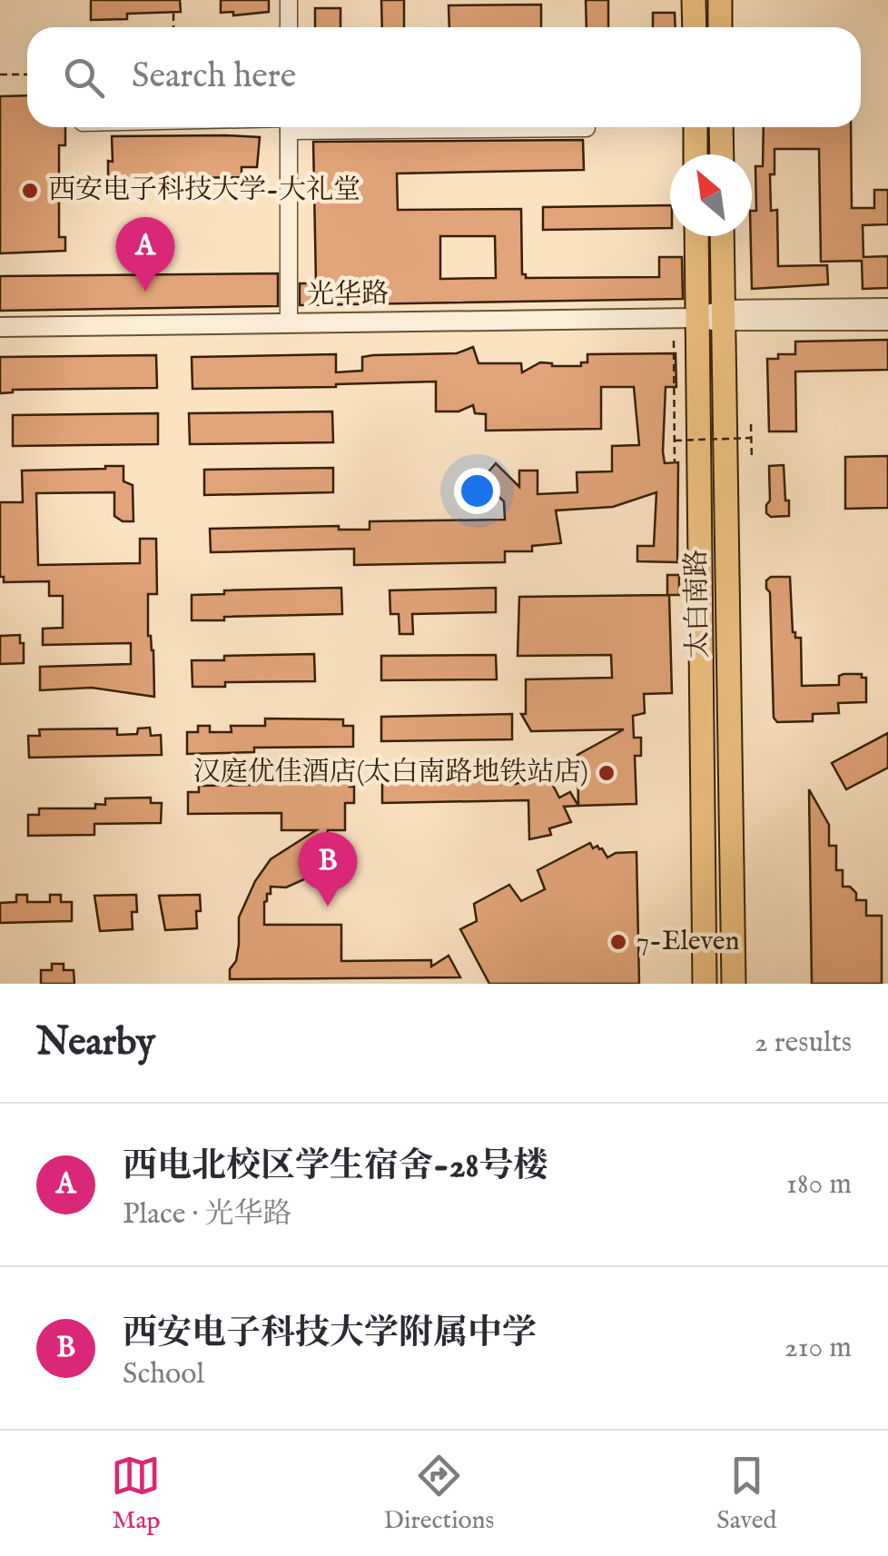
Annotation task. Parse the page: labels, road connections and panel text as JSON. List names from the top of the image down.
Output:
{
  "streets": {
    "main road": ["太白南路"],
    "street": ["光华路"]
  },
  "crossings": [
    ["光华路", "太白南路"]
  ],
  "places": ["西安电子科技大学-大礼堂", "汉庭优佳酒店(太白南路地铁站店)", "7-Eleven"],
  "north": "top left",
  "page": {
    "search": "Search here",
    "pins": ["A", "B"],
    "heading": ["Nearby", "2 results"],
    "list": [
      {
        "mark": "A",
        "name": "西电北校区学生宿舍-28号楼",
        "note": "Place · 光华路",
        "value": "180 m"
      },
      {
        "mark": "B",
        "name": "西安电子科技大学附属中学",
        "note": "School",
        "value": "210 m"
      }
    ],
    "nav": ["Map", "Directions", "Saved"]
  }
}
